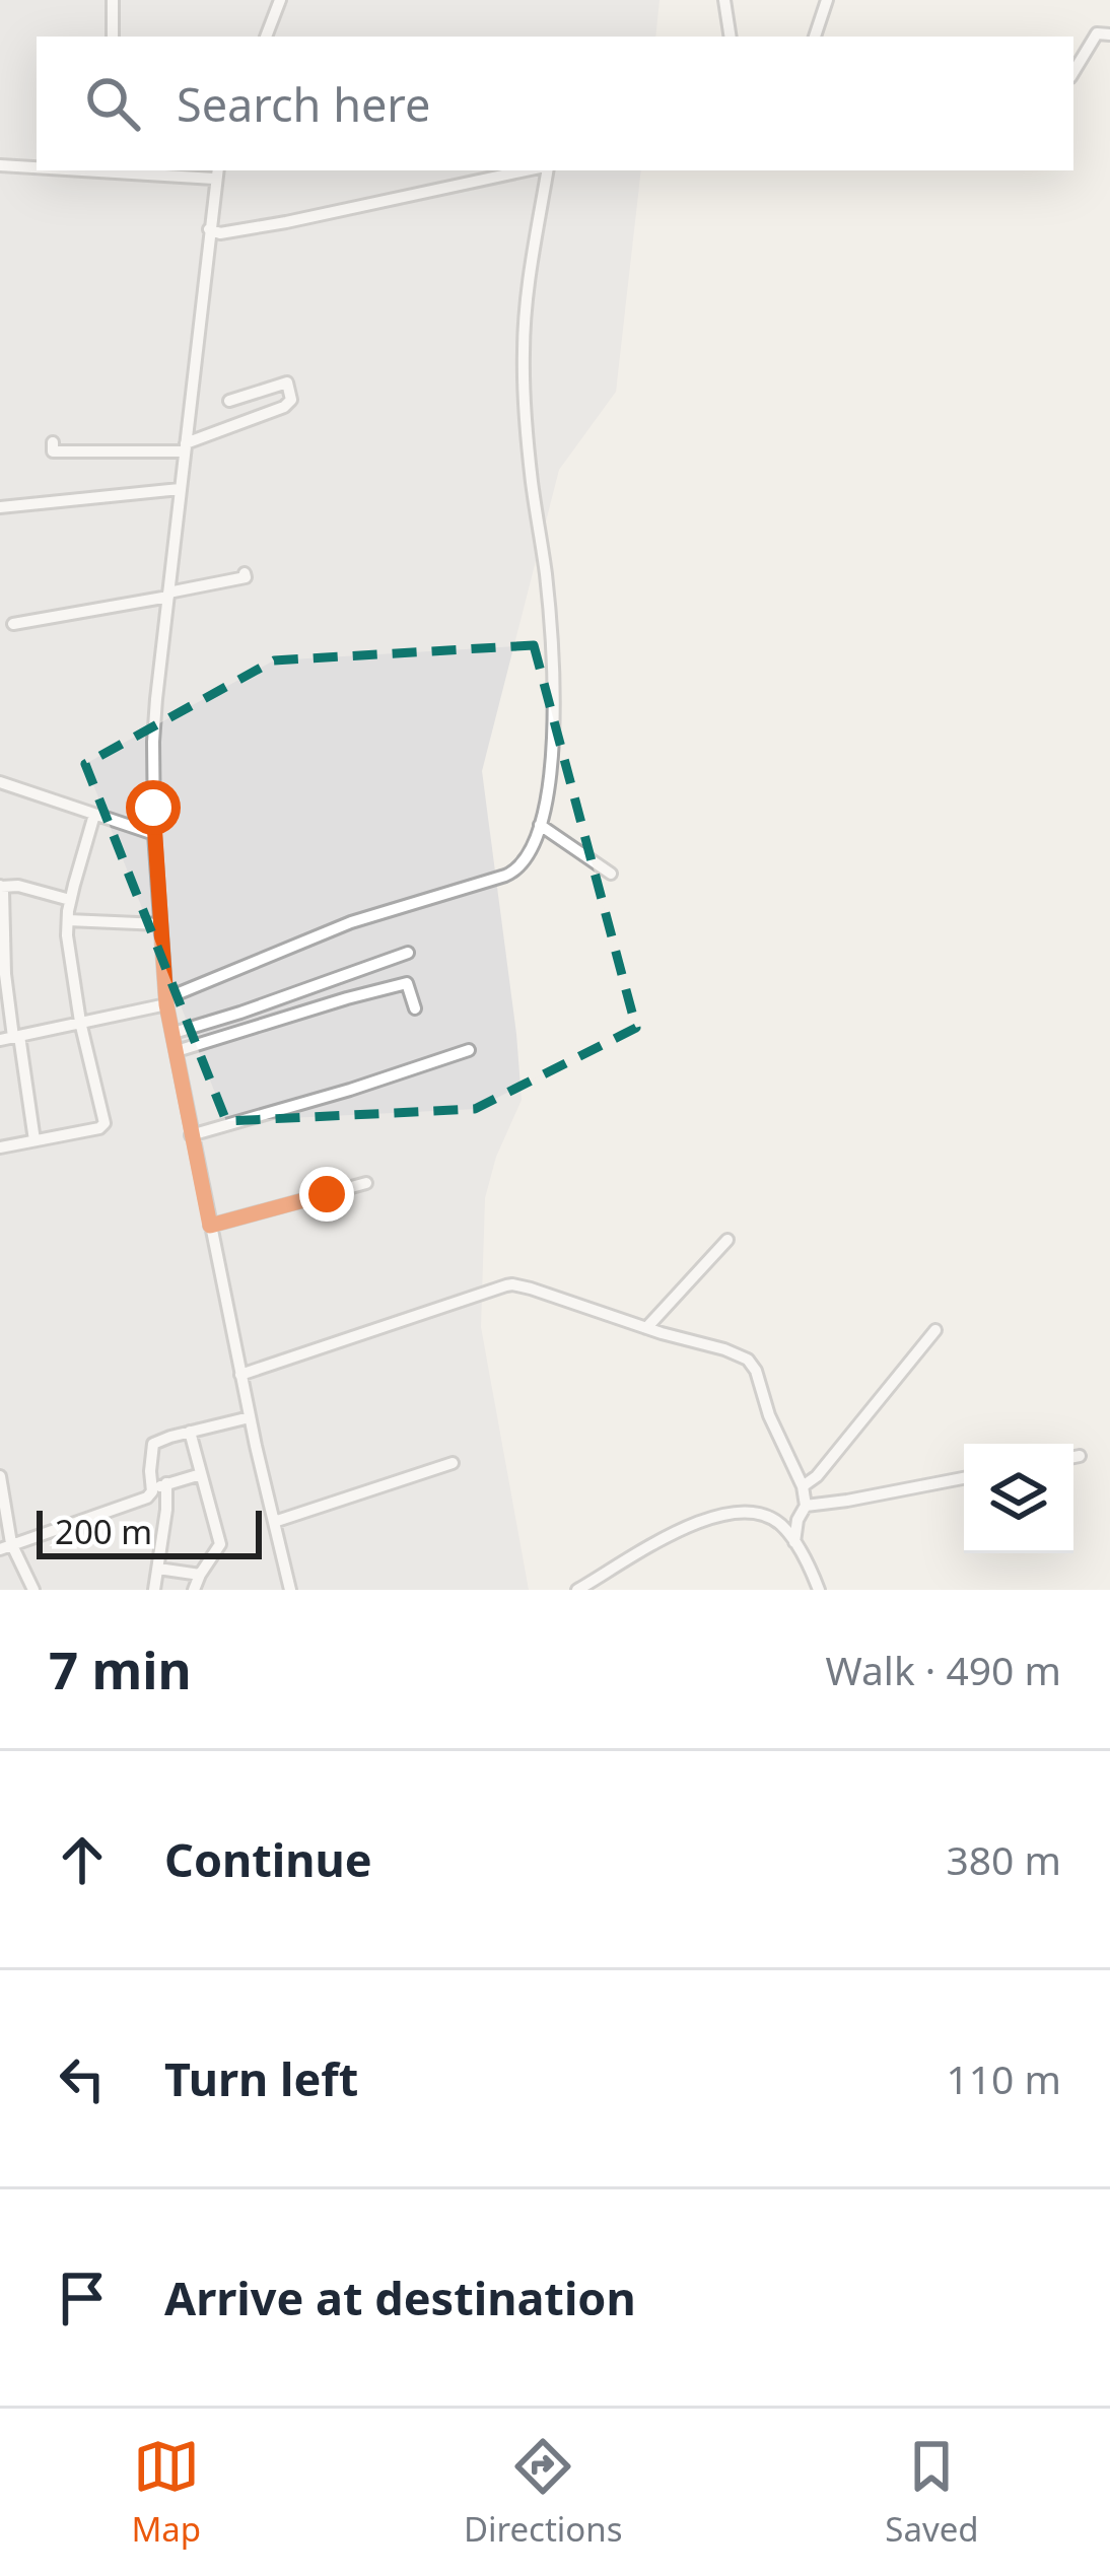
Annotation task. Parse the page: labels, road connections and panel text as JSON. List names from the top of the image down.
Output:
{
  "scale_bar": "200 m",
  "page": {
    "search": "Search here",
    "scale": "200 m",
    "heading": ["7 min", "Walk · 490 m"],
    "list": [
      ["Continue", "380 m"],
      ["Turn left", "110 m"],
      "Arrive at destination"
    ],
    "nav": ["Map", "Directions", "Saved"]
  }
}
